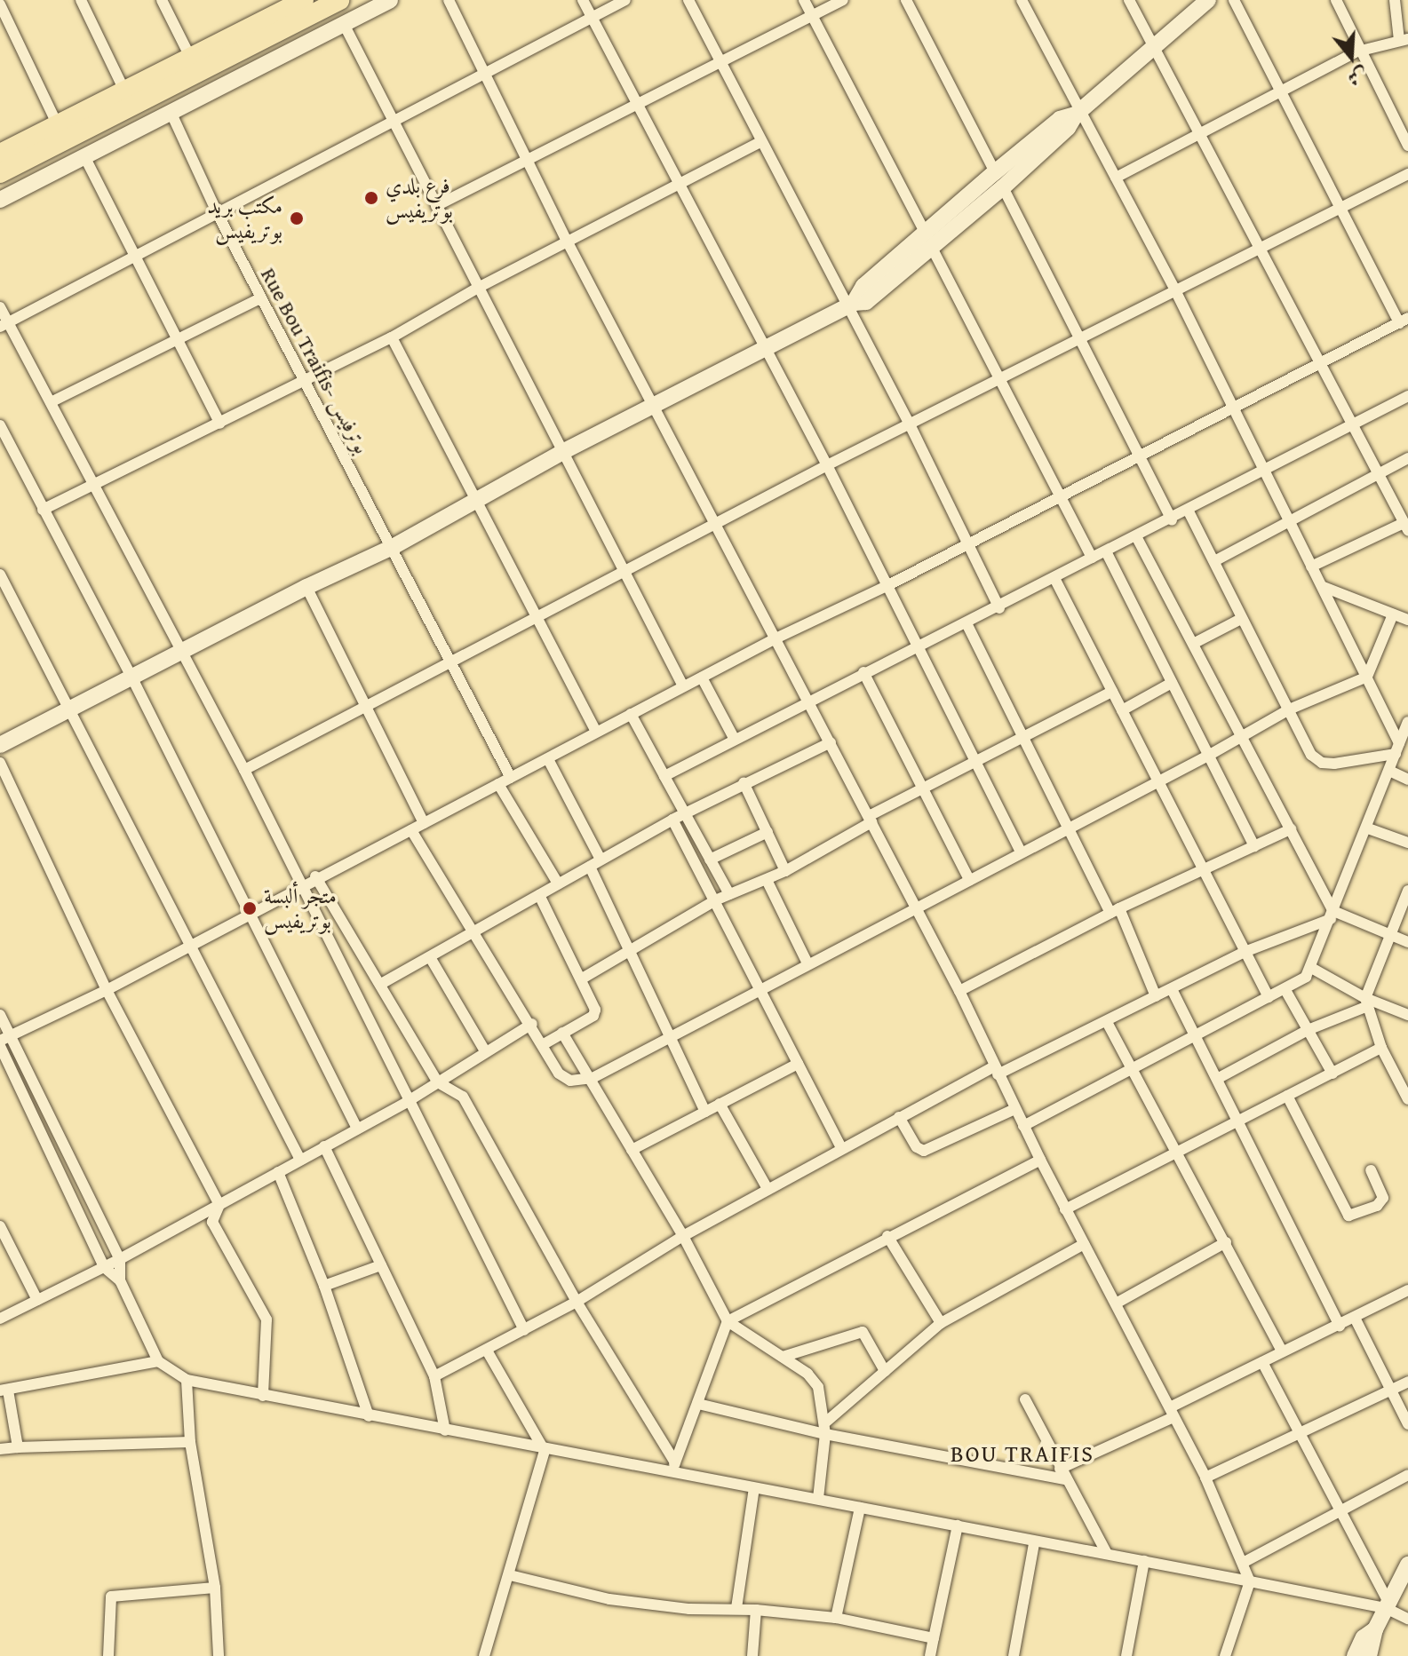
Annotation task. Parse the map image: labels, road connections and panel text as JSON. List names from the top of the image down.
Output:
{
  "streets": {
    "street": ["Rue Bou Traifis- بوترفيس"]
  },
  "districts": ["BOU TRAIFIS"],
  "places": ["فرع بلدي بوتريفيس", "مكتب بريد بوتريفيس", "متجر ألبسة بوتريفيس"],
  "north": "bottom"
}
